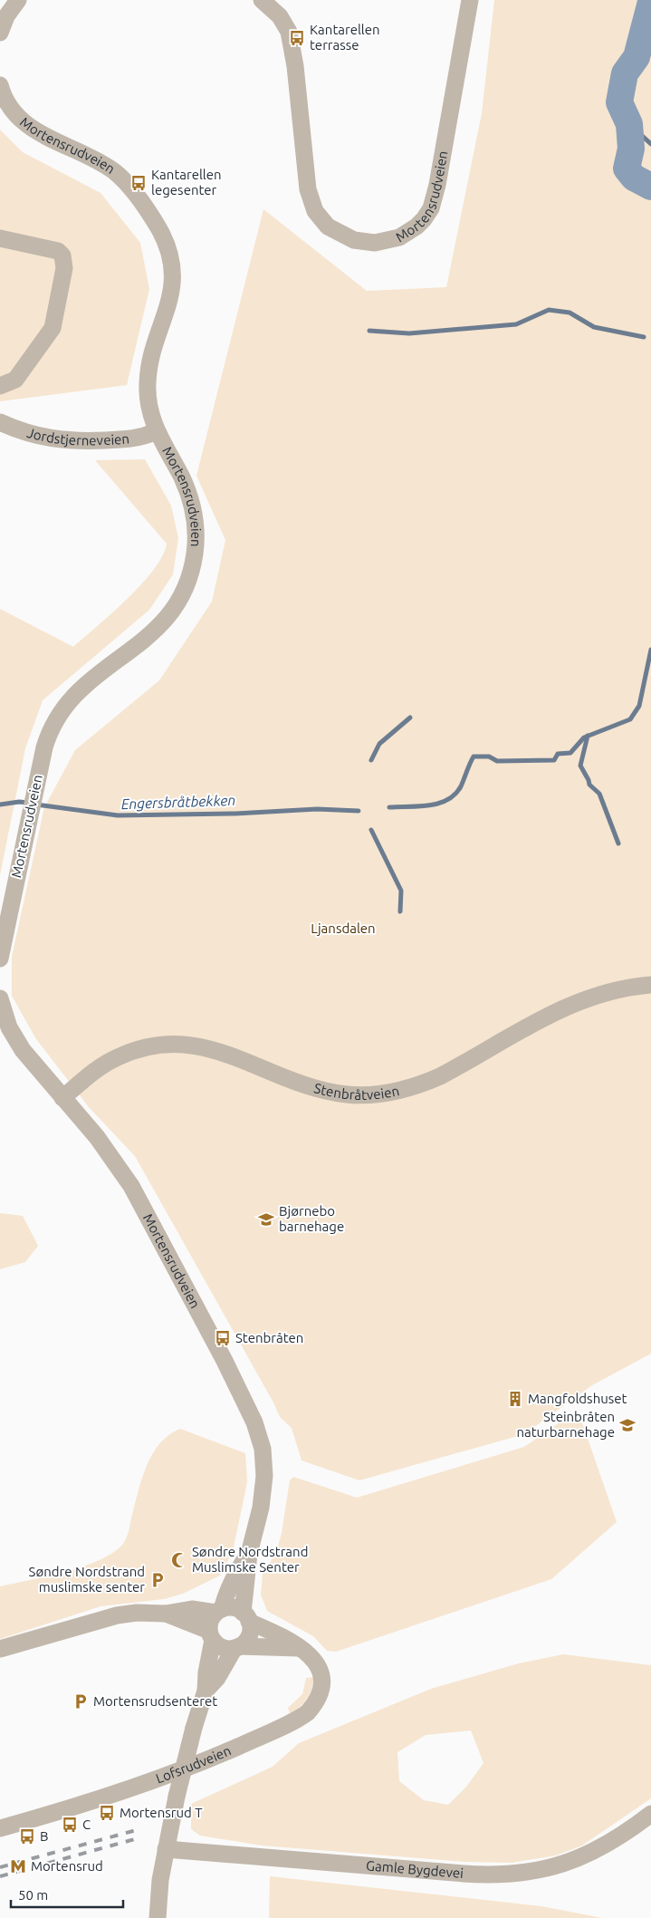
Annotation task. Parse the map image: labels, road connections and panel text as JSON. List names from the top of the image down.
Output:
{
  "streets": {
    "street": [
      "Mortensrudveien",
      "Jordstjerneveien",
      "Stenbråtveien",
      "Lofsrudveien",
      "Gamle Bygdevei"
    ]
  },
  "crossings": [
    ["Mortensrudveien", "Jordstjerneveien"],
    ["Mortensrudveien", "Stenbråtveien"],
    ["Mortensrudveien", "Lofsrudveien"]
  ],
  "water": ["Engersbråtbekken"],
  "parks": ["Ljansdalen"],
  "places": {
    "bus stop": [
      "Kantarellen terrasse",
      "Kantarellen legesenter",
      "Stenbråten",
      "Mortensrud T",
      "C",
      "B"
    ],
    "school or university": ["Bjørnebo barnehage", "Steinbråten naturbarnehage"],
    "building": ["Mangfoldshuset"],
    "mosque": ["Søndre Nordstrand Muslimske Senter"],
    "parking": ["Søndre Nordstrand muslimske senter", "Mortensrudsenteret"],
    "metro station": ["Mortensrud"]
  },
  "scale_bar": "50 m"
}
